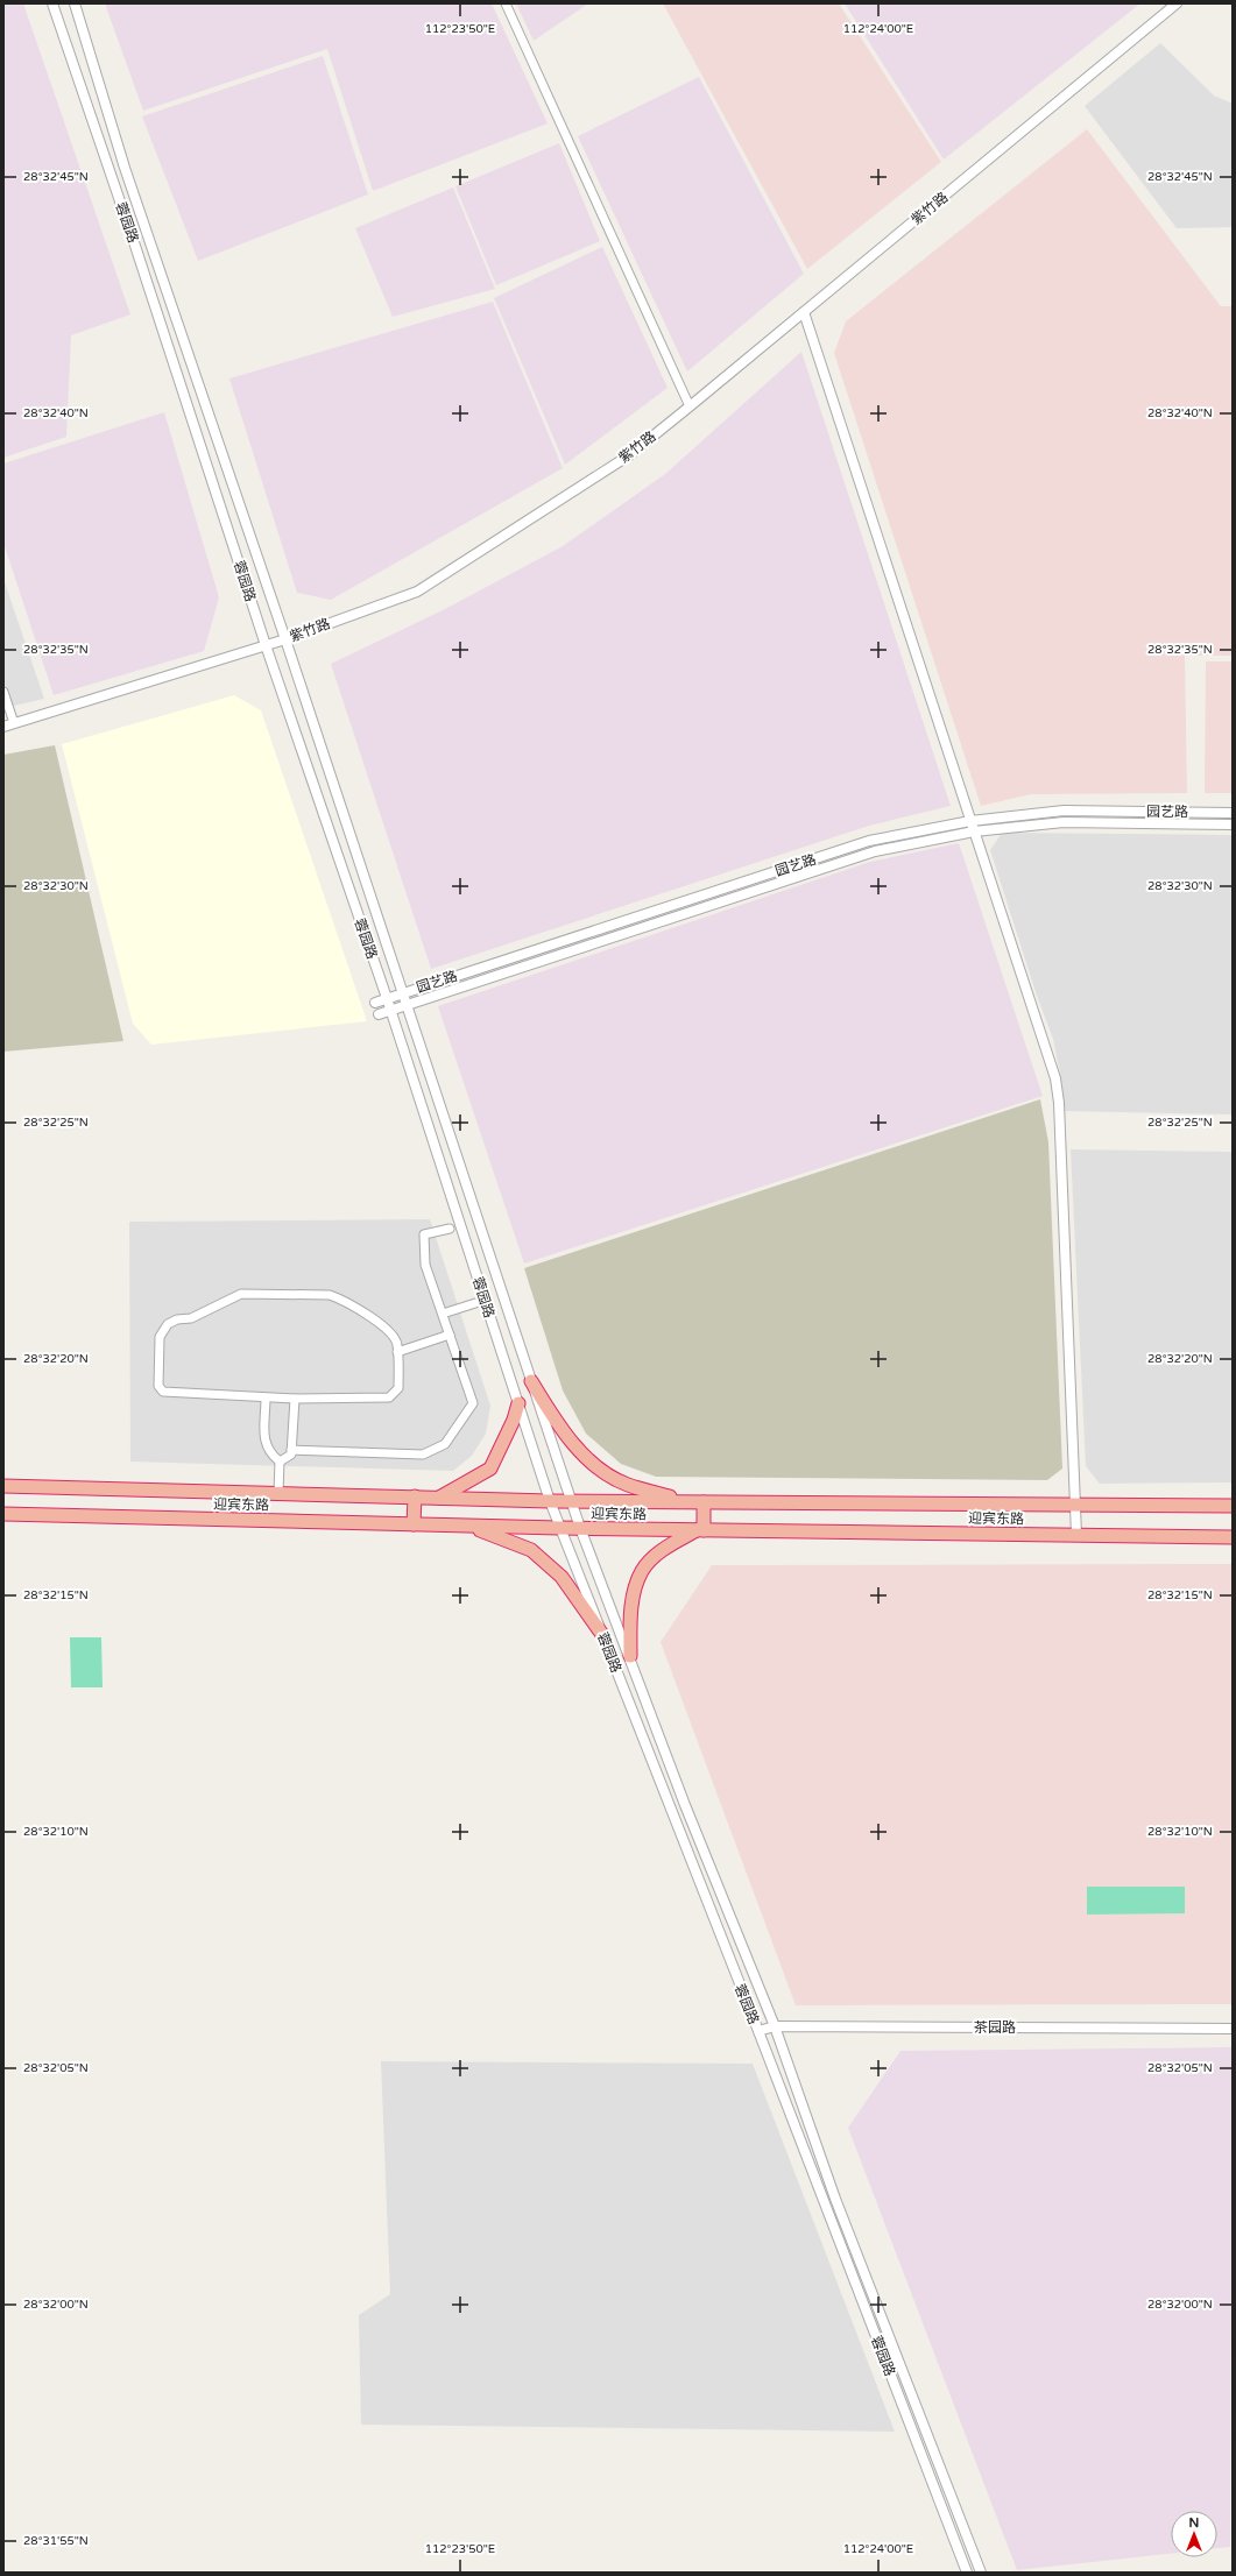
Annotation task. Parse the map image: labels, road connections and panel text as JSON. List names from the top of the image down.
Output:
{
  "streets": {
    "highway": ["迎宾东路"],
    "street": [
      "紫竹路",
      "蓉园路",
      "园艺路",
      "茶园路"
    ]
  },
  "crossings": [
    ["紫竹路", "蓉园路"],
    ["蓉园路", "园艺路"],
    ["蓉园路", "迎宾东路"],
    ["蓉园路", "茶园路"]
  ],
  "north": "top",
  "coordinates": [
    "112°23'50\"E",
    "112°24'00\"E",
    "28°32'45\"N",
    "28°32'40\"N",
    "28°32'35\"N",
    "28°32'30\"N",
    "28°32'25\"N",
    "28°32'20\"N",
    "28°32'15\"N",
    "28°32'10\"N",
    "28°32'05\"N",
    "28°32'00\"N",
    "28°31'55\"N"
  ]
}
